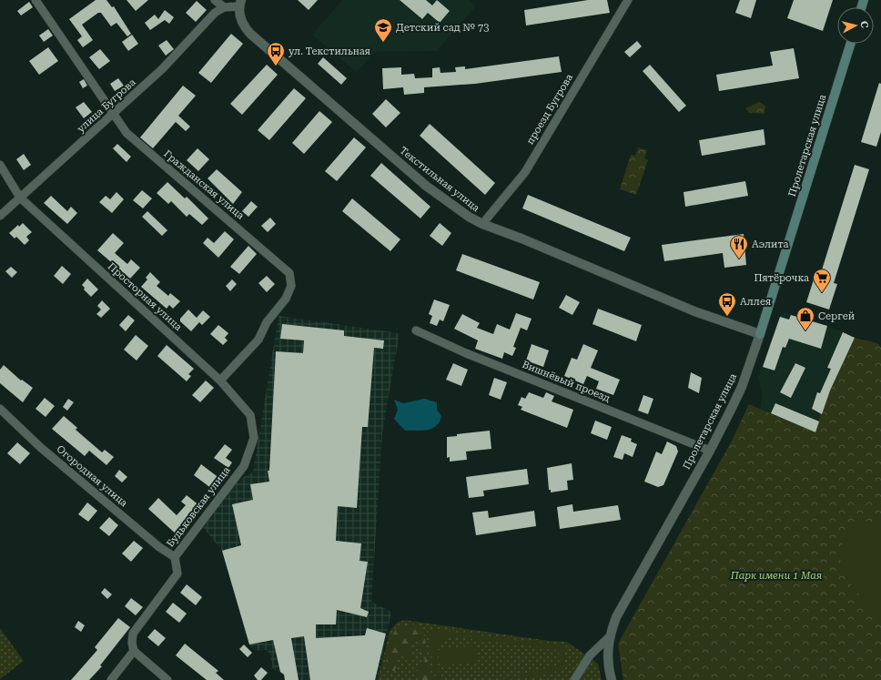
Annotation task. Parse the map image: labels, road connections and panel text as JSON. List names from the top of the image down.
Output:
{
  "streets": {
    "main road": ["Пролетарская улица"],
    "street": [
      "улица Бугрова",
      "проезд Бугрова",
      "Текстильная улица",
      "Гражданская улица",
      "Просторная улица",
      "Вишнёвый проезд",
      "Огородная улица",
      "Будьковская улица"
    ]
  },
  "crossings": [
    ["улица Бугрова", "Текстильная улица"],
    ["улица Бугрова", "Гражданская улица"],
    ["улица Бугрова", "Просторная улица"],
    ["проезд Бугрова", "Текстильная улица"],
    ["Пролетарская улица", "Текстильная улица"],
    ["Пролетарская улица", "Вишнёвый проезд"],
    ["Гражданская улица", "Просторная улица"],
    ["Просторная улица", "Будьковская улица"],
    ["Огородная улица", "Будьковская улица"]
  ],
  "parks": ["Парк имени 1 Мая"],
  "places": {
    "school or university": ["Детский сад № 73"],
    "bus stop": ["ул. Текстильная", "Аллея"],
    "restaurant": ["Аэлита"],
    "supermarket": ["Пятёрочка"],
    "shop": ["Сергей"]
  },
  "north": "right"
}
